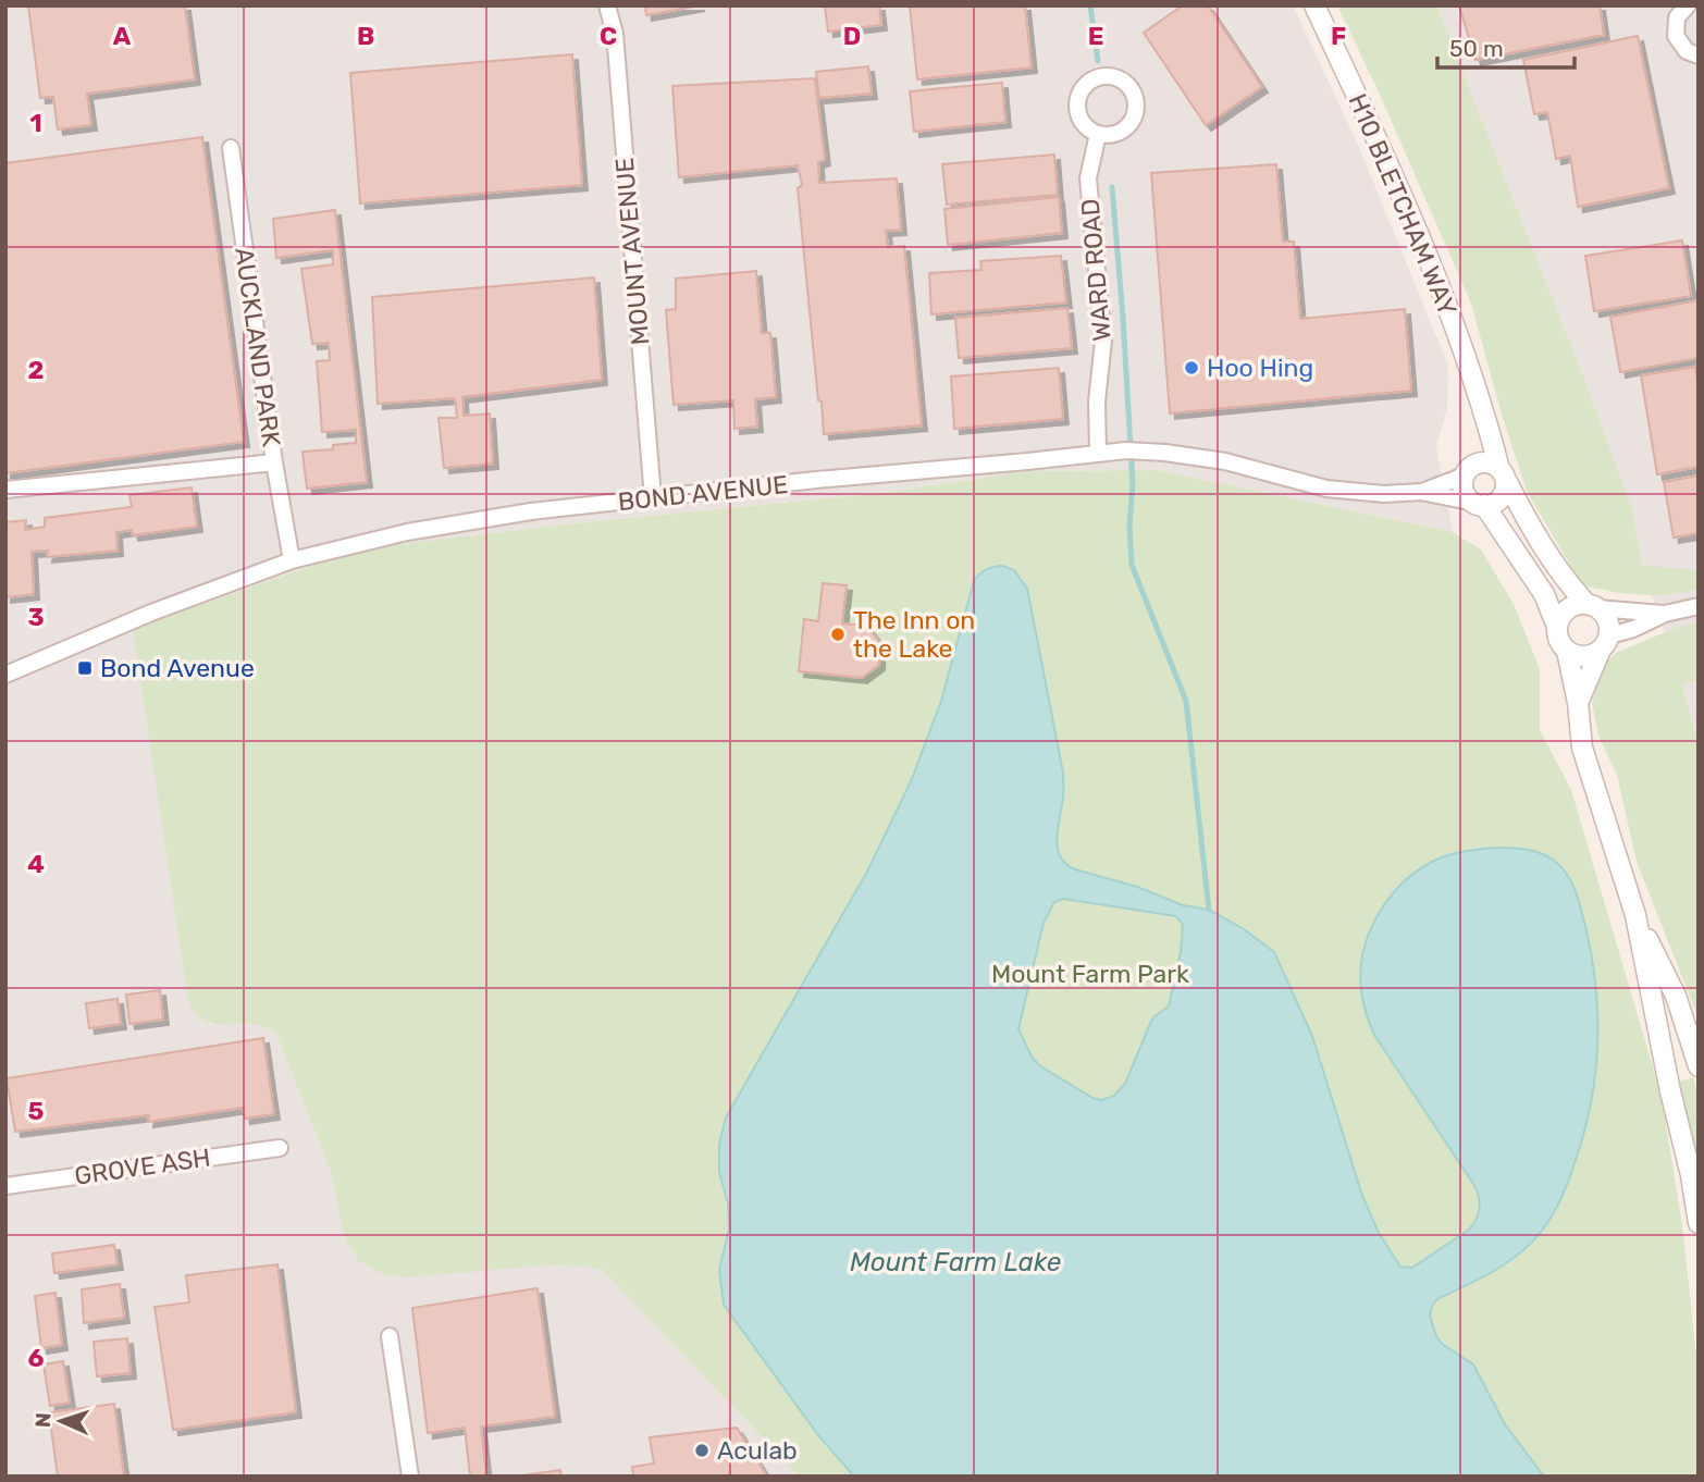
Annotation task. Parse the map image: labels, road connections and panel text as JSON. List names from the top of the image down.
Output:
{
  "streets": {
    "street": [
      "H10 BLETCHAM WAY",
      "MOUNT AVENUE",
      "WARD ROAD",
      "AUCKLAND PARK",
      "BOND AVENUE",
      "GROVE ASH"
    ]
  },
  "crossings": [
    ["H10 BLETCHAM WAY", "BOND AVENUE"],
    ["MOUNT AVENUE", "BOND AVENUE"],
    ["WARD ROAD", "BOND AVENUE"]
  ],
  "water": ["Mount Farm Lake"],
  "parks": ["Mount Farm Park"],
  "places": {
    "other": ["Hoo Hing", "The Inn on the Lake", "Aculab"],
    "transit": ["Bond Avenue"]
  },
  "scale_bar": "50 m",
  "north": "left",
  "grid": {
    "columns": [
      "A",
      "B",
      "C",
      "D",
      "E",
      "F"
    ],
    "rows": [
      "1",
      "2",
      "3",
      "4",
      "5",
      "6"
    ]
  }
}
